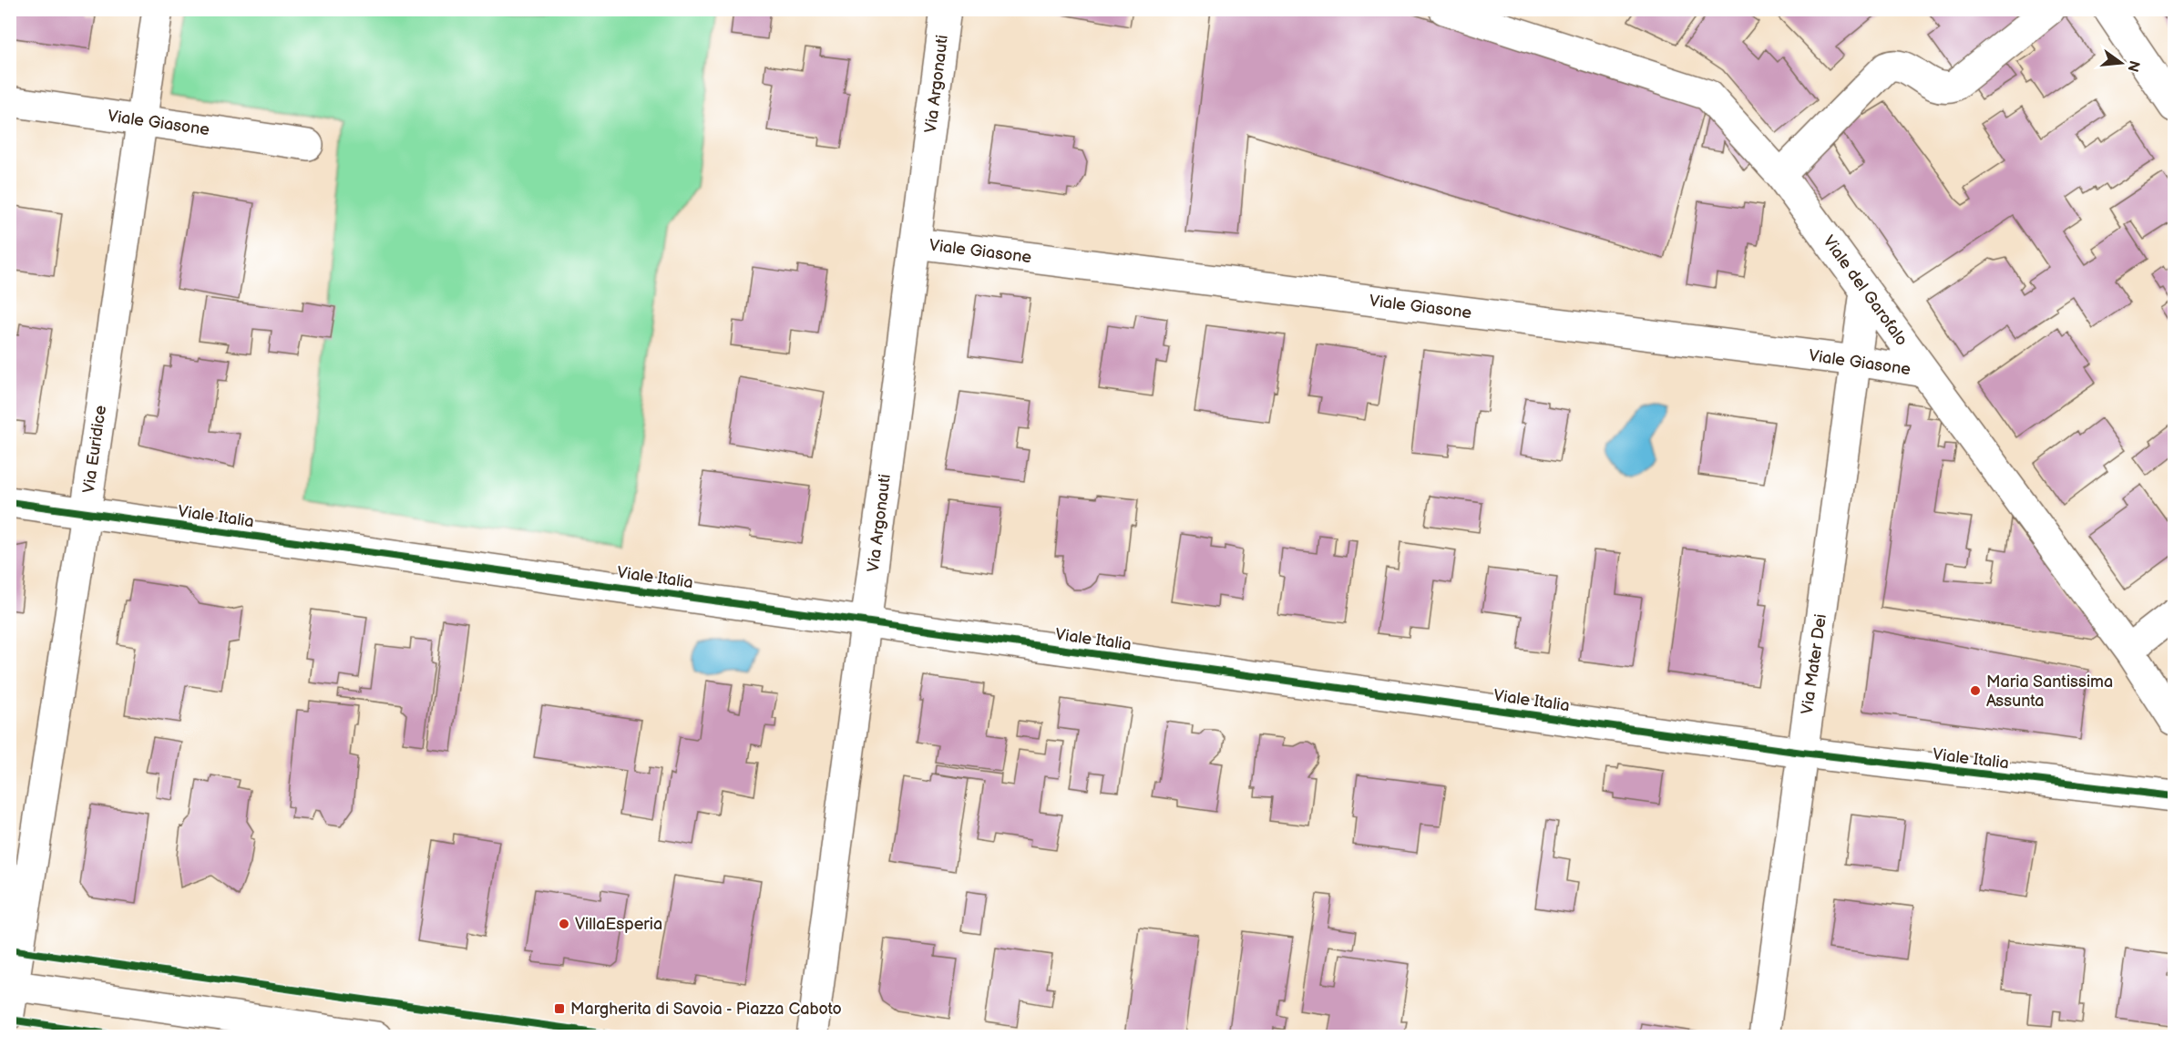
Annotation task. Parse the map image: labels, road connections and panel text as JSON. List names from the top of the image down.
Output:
{
  "streets": {
    "street": [
      "Via Argonauti",
      "Viale Giasone",
      "Viale del Garofalo",
      "Via Euridice",
      "Viale Italia",
      "Via Mater Dei"
    ]
  },
  "crossings": [
    ["Via Argonauti", "Viale Giasone"],
    ["Via Argonauti", "Viale Italia"],
    ["Viale Giasone", "Viale del Garofalo"],
    ["Viale Giasone", "Via Euridice"],
    ["Viale Giasone", "Via Mater Dei"],
    ["Viale del Garofalo", "Via Mater Dei"],
    ["Via Euridice", "Viale Italia"],
    ["Viale Italia", "Via Mater Dei"]
  ],
  "places": {
    "other": ["Maria Santissima Assunta", "VillaEsperia"],
    "transit": ["Margherita di Savoia - Piazza Caboto"]
  },
  "north": "right"
}
